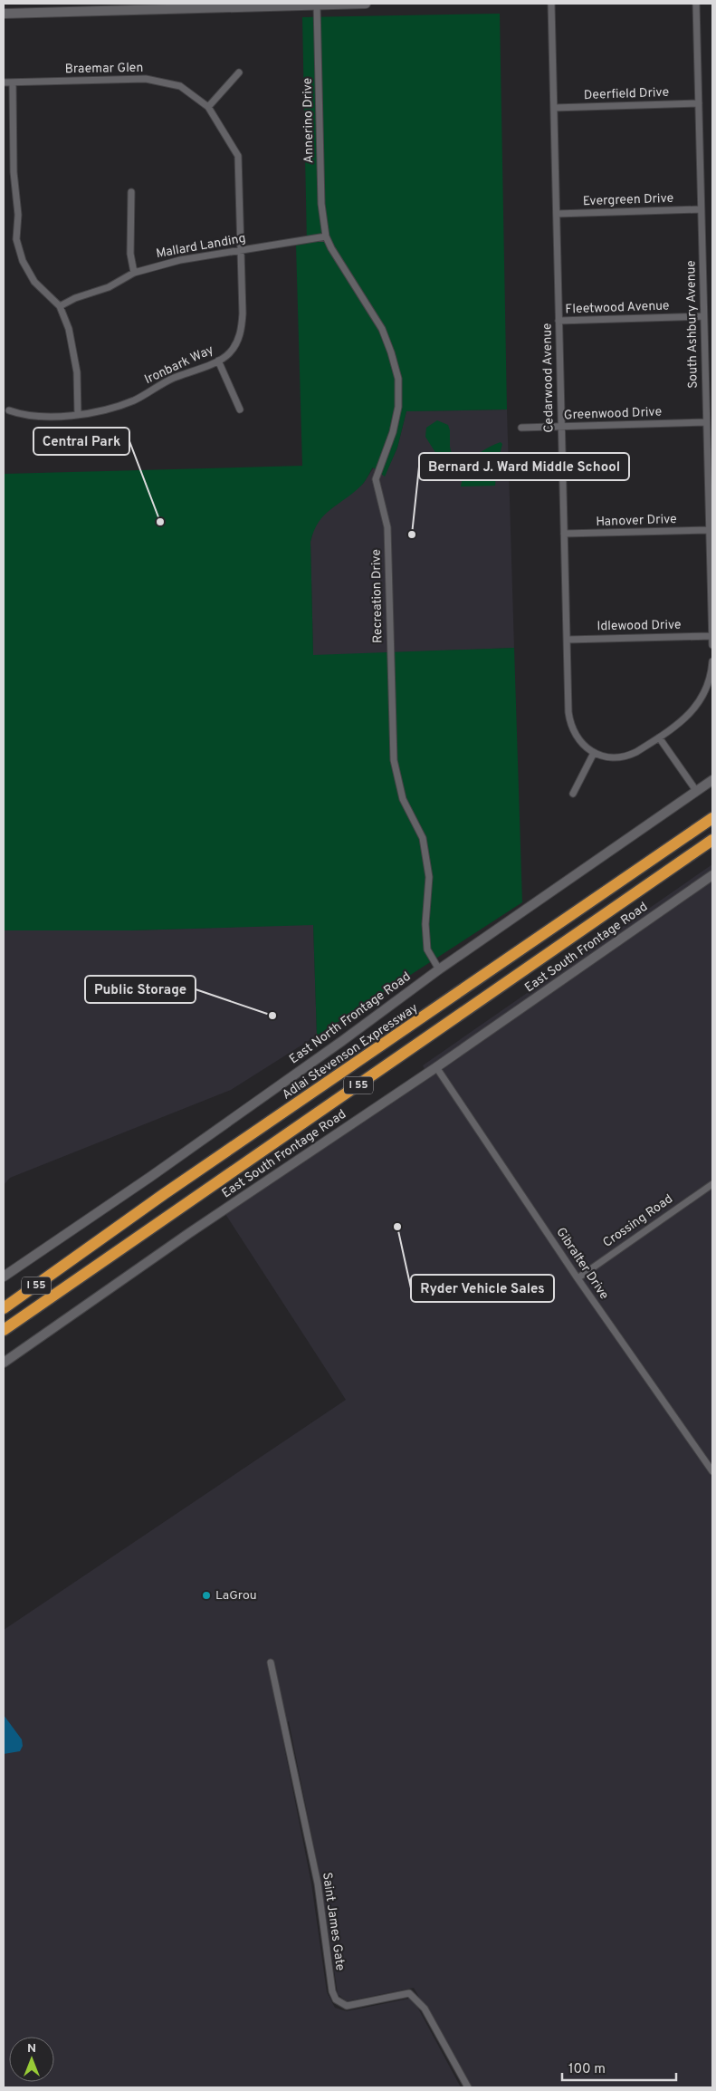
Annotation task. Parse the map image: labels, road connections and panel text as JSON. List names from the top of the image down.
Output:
{
  "streets": {
    "highway": ["Adlai Stevenson Expressway", "I 55"],
    "street": [
      "Braemar Glen",
      "Deerfield Drive",
      "Annerino Drive",
      "Evergreen Drive",
      "Mallard Landing",
      "Fleetwood Avenue",
      "South Ashbury Avenue",
      "Ironbark Way",
      "Cedarwood Avenue",
      "Greenwood Drive",
      "Hanover Drive",
      "Recreation Drive",
      "Idlewood Drive",
      "East South Frontage Road",
      "East North Frontage Road",
      "Crossing Road",
      "Gibralter Drive",
      "Saint James Gate"
    ]
  },
  "crossings": [
    ["Braemar Glen", "Mallard Landing"],
    ["Braemar Glen", "Ironbark Way"],
    ["Deerfield Drive", "South Ashbury Avenue"],
    ["Deerfield Drive", "Cedarwood Avenue"],
    ["Annerino Drive", "Mallard Landing"],
    ["Annerino Drive", "Recreation Drive"],
    ["Evergreen Drive", "South Ashbury Avenue"],
    ["Evergreen Drive", "Cedarwood Avenue"],
    ["Mallard Landing", "Ironbark Way"],
    ["Mallard Landing", "Recreation Drive"],
    ["Fleetwood Avenue", "South Ashbury Avenue"],
    ["Fleetwood Avenue", "Cedarwood Avenue"],
    ["South Ashbury Avenue", "Greenwood Drive"],
    ["South Ashbury Avenue", "Hanover Drive"],
    ["South Ashbury Avenue", "Idlewood Drive"],
    ["Cedarwood Avenue", "Greenwood Drive"],
    ["Cedarwood Avenue", "Hanover Drive"],
    ["Cedarwood Avenue", "Idlewood Drive"],
    ["Recreation Drive", "East North Frontage Road"],
    ["East South Frontage Road", "Gibralter Drive"],
    ["Crossing Road", "Gibralter Drive"]
  ],
  "places": [
    "Central Park",
    "Bernard J. Ward Middle School",
    "Public Storage",
    "Ryder Vehicle Sales",
    "LaGrou"
  ],
  "scale_bar": "100 m",
  "north": "top"
}
